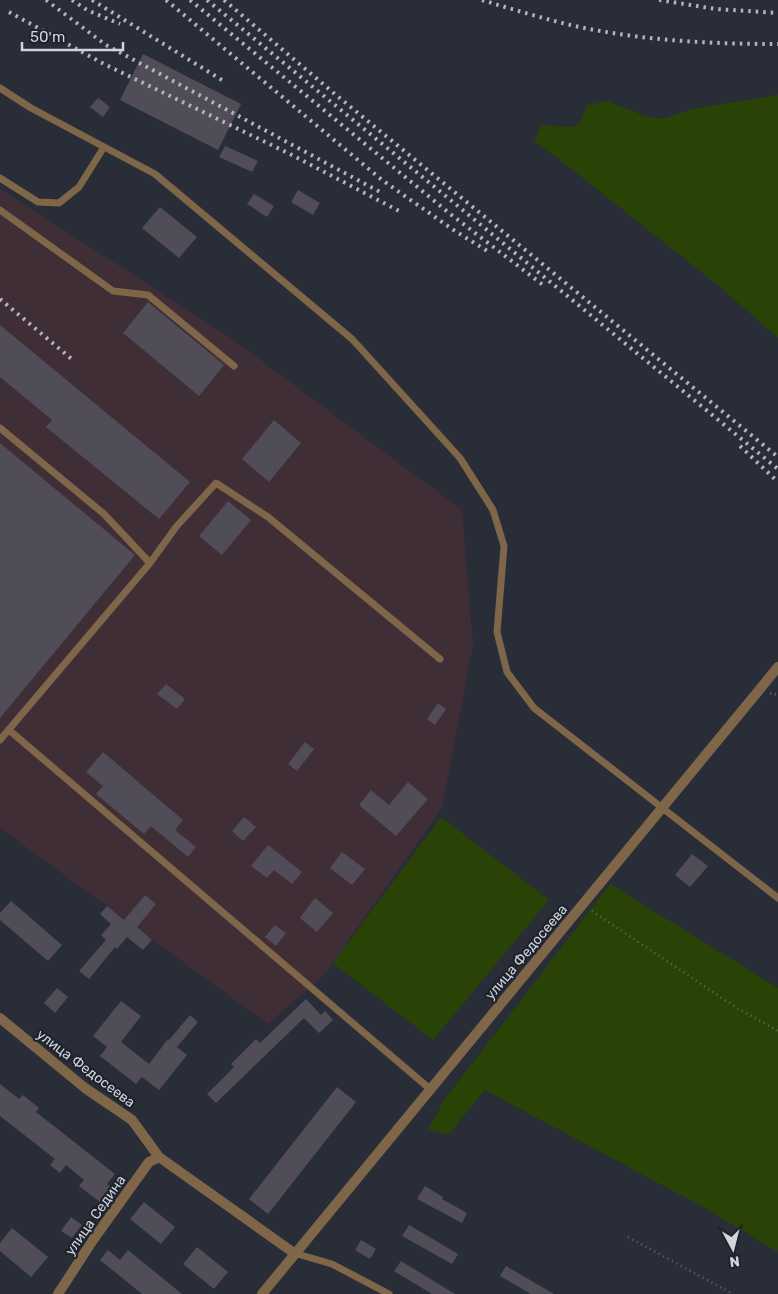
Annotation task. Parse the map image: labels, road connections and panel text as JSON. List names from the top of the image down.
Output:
{
  "streets": {
    "street": ["улица Федосеева", "улица Седина"]
  },
  "crossings": [
    ["улица Федосеева", "улица Седина"]
  ],
  "scale_bar": "50 m",
  "north": "bottom"
}
